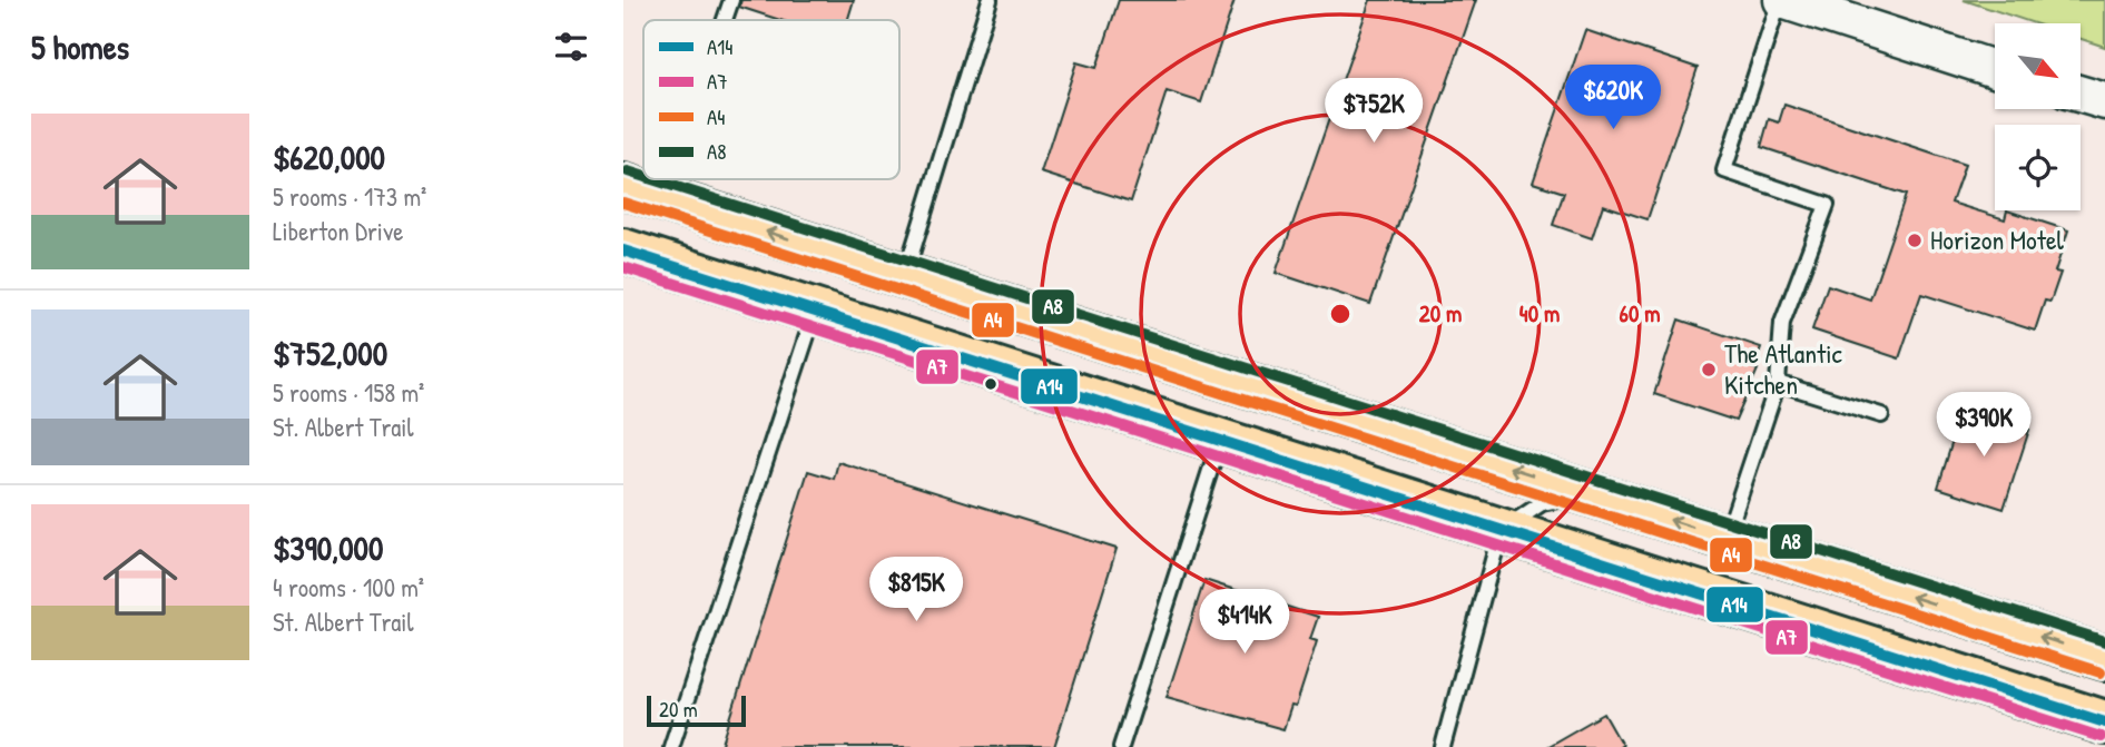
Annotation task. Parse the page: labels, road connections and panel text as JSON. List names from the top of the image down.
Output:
{
  "places": ["Horizon Motel", "The Atlantic Kitchen"],
  "lines": [
    "transit line A8",
    "transit line A4",
    "transit line A14",
    "transit line A7"
  ],
  "legend": [
    "A14",
    "A7",
    "A4",
    "A8"
  ],
  "scale_bar": "20 m",
  "north": "bottom right",
  "page": {
    "heading": "5 homes",
    "price": [
      "$620K",
      "$752K",
      "$390K",
      "$815K",
      "$414K"
    ],
    "list": [
      {
        "name": "$620,000",
        "note": "5 rooms · 173 m² · Liberton Drive"
      },
      {
        "name": "$752,000",
        "note": "5 rooms · 158 m² · St. Albert Trail"
      },
      {
        "name": "$390,000",
        "note": "4 rooms · 100 m² · St. Albert Trail"
      }
    ],
    "scale": "20 m"
  },
  "rings": ["20 m", "40 m", "60 m"]
}
